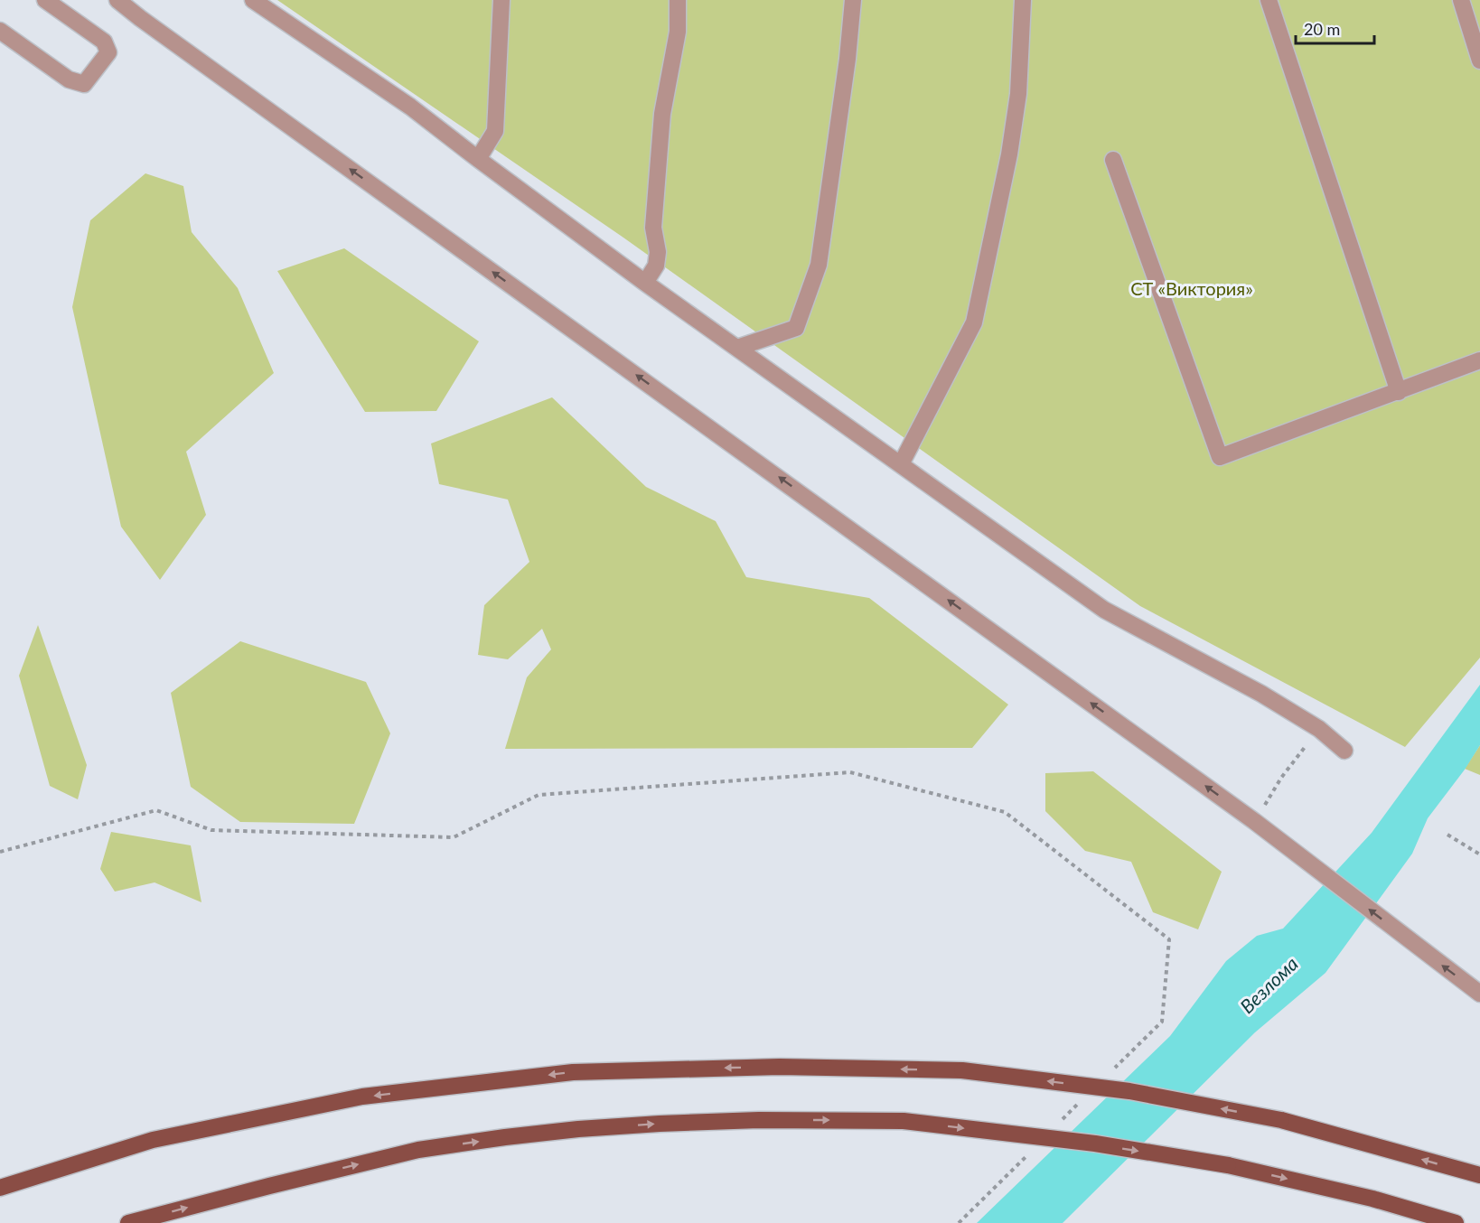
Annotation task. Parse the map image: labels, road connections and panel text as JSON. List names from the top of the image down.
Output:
{
  "water": ["Везлома"],
  "parks": ["СТ «Виктория»"],
  "scale_bar": "20 m"
}
